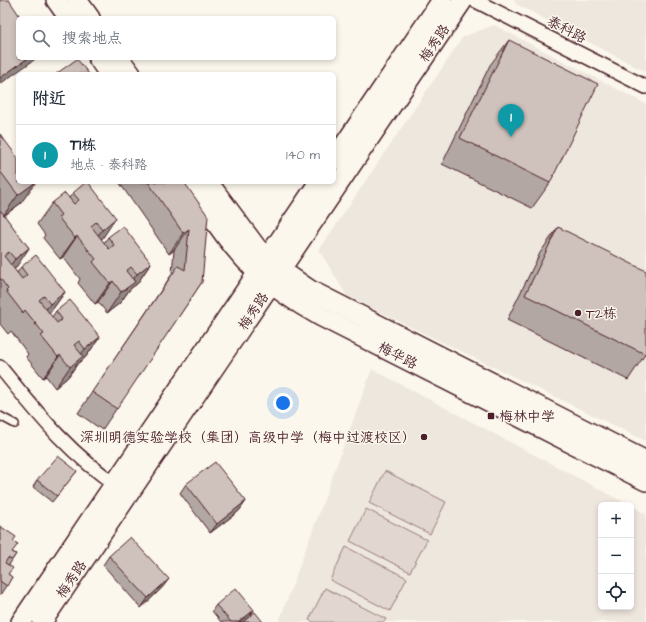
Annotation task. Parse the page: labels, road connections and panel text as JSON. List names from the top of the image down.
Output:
{
  "streets": {
    "street": ["泰科路", "梅秀路", "梅华路"]
  },
  "crossings": [
    ["梅秀路", "梅华路"]
  ],
  "places": {
    "other": ["T2栋", "深圳明德实验学校（集团）高级中学（梅中过渡校区）"],
    "transit": ["梅林中学"]
  },
  "page": {
    "search": "搜索地点",
    "heading": "附近",
    "pins": "1",
    "list": [
      {
        "mark": "1",
        "name": "T1栋",
        "note": "地点 · 泰科路",
        "value": "140 m"
      }
    ],
    "map_buttons": ["+", "−"]
  }
}
